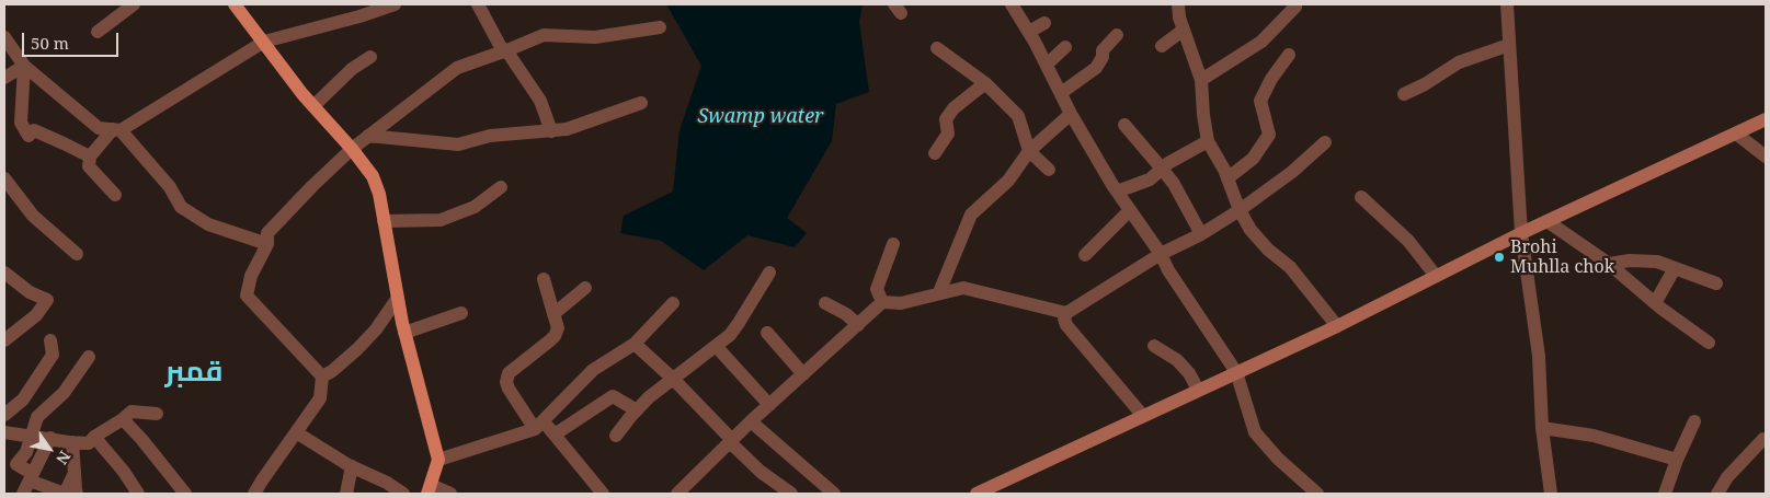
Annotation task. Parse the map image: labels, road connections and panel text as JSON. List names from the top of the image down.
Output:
{
  "districts": ["قمبر"],
  "water": ["Swamp water"],
  "places": ["Brohi Muhlla chok"],
  "scale_bar": "50 m",
  "north": "bottom right"
}
